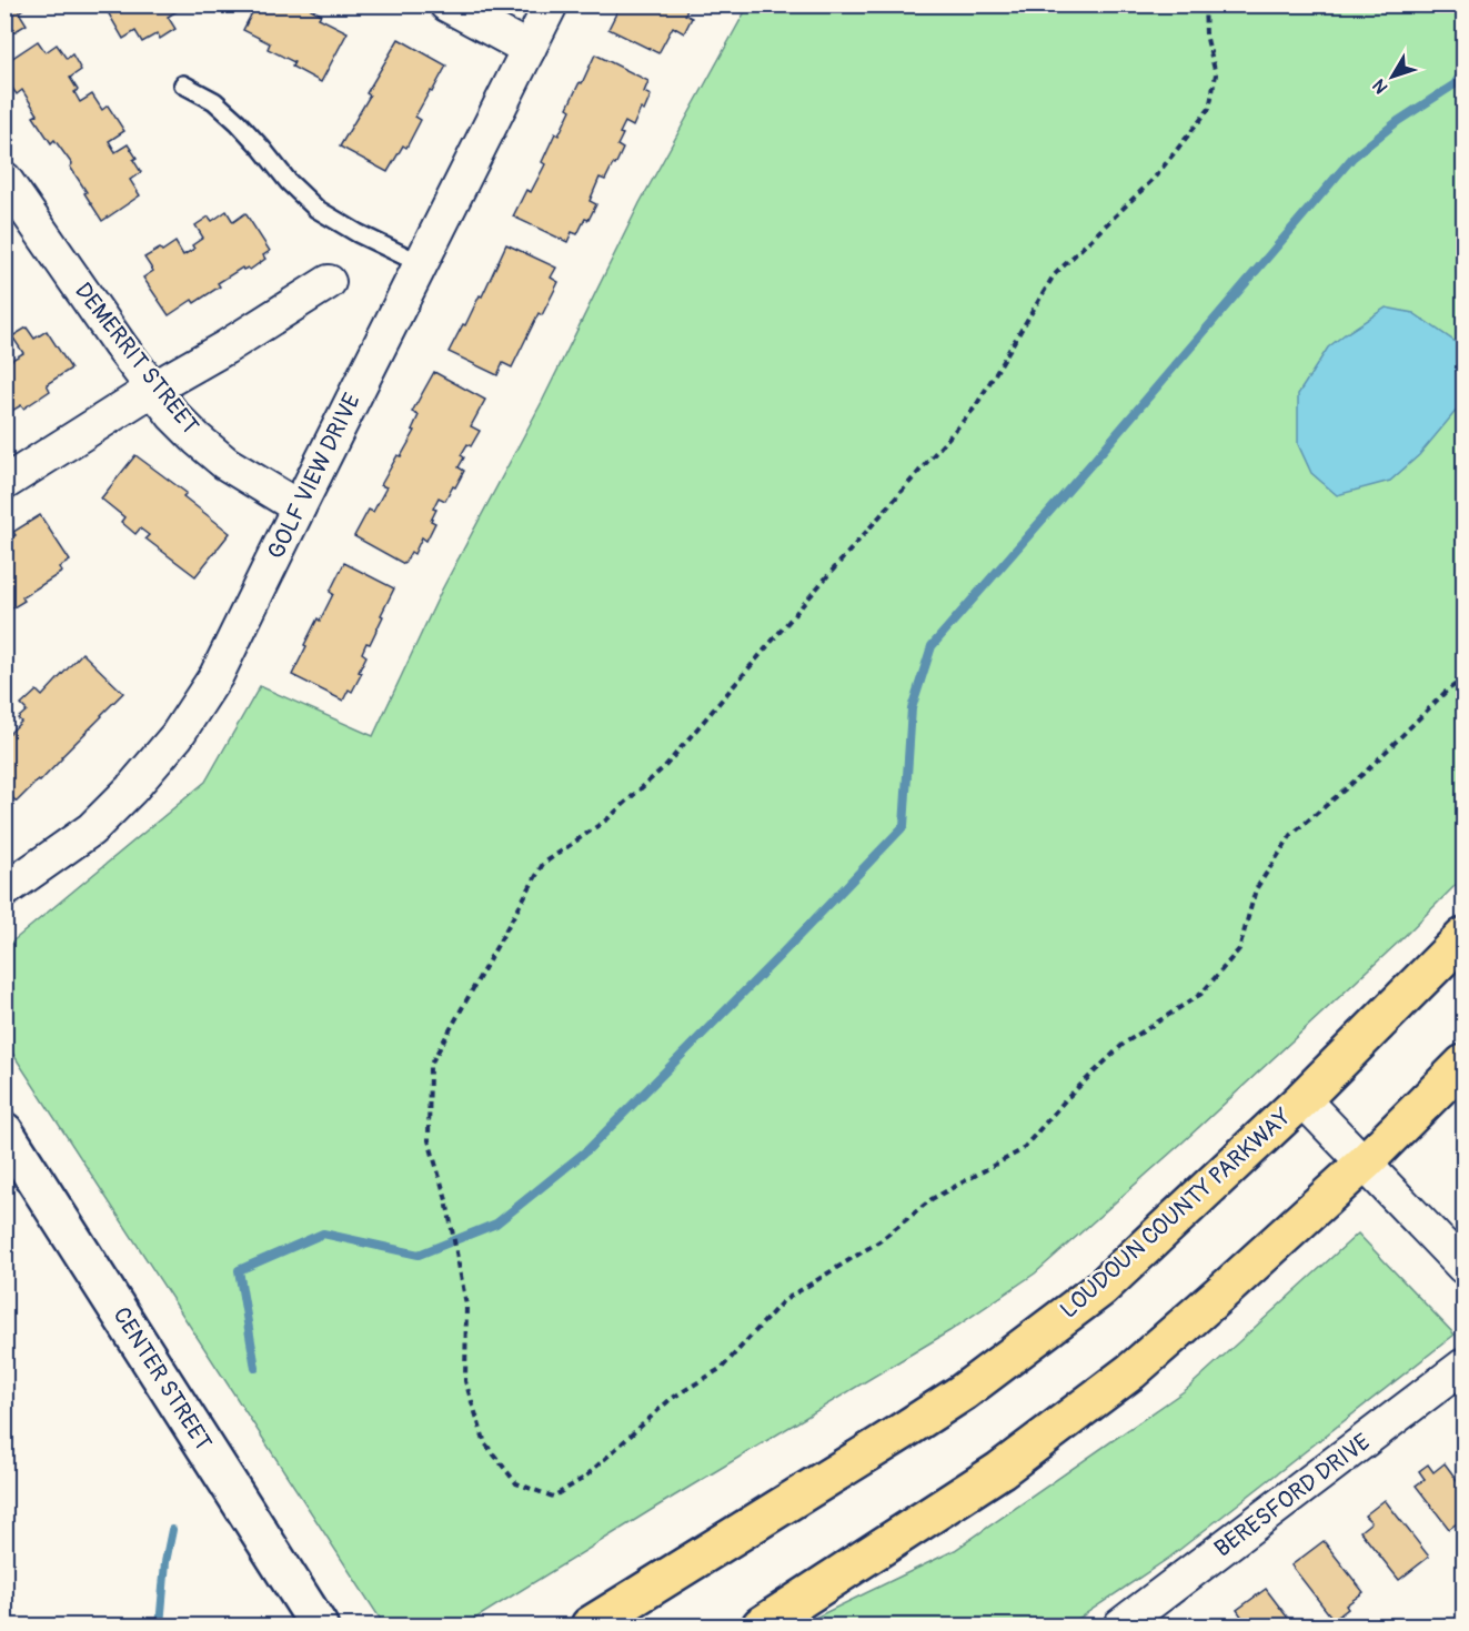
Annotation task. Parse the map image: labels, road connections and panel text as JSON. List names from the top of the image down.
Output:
{
  "streets": {
    "main road": ["LOUDOUN COUNTY PARKWAY"],
    "street": [
      "DEMERRIT STREET",
      "GOLF VIEW DRIVE",
      "CENTER STREET",
      "BERESFORD DRIVE"
    ]
  },
  "crossings": [
    ["DEMERRIT STREET", "GOLF VIEW DRIVE"]
  ],
  "north": "bottom left"
}
